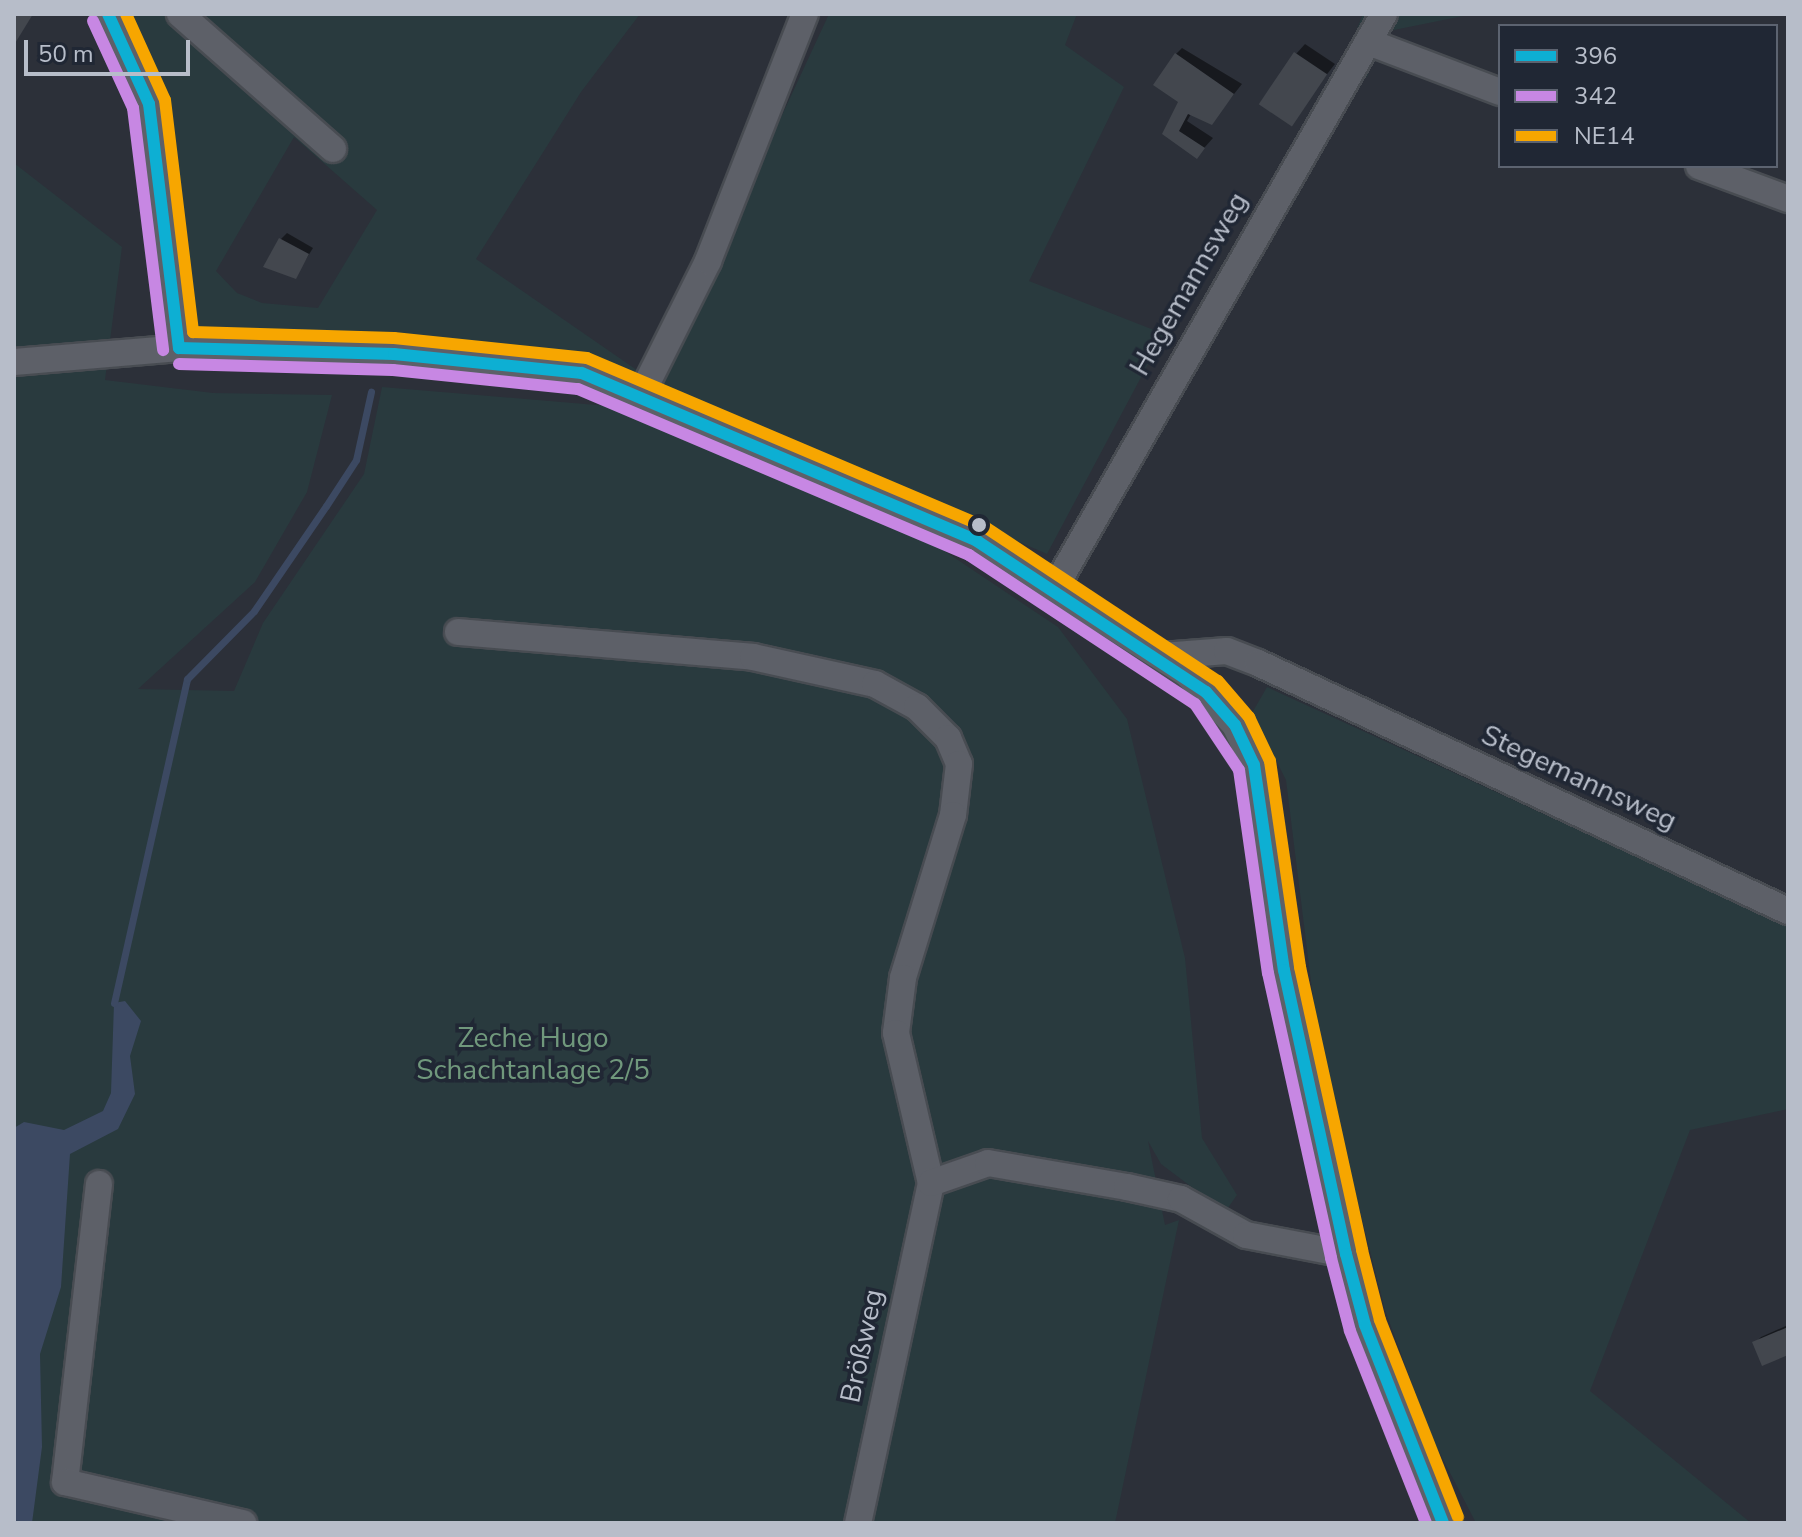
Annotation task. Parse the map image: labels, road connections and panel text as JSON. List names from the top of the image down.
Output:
{
  "streets": {
    "street": ["Hegemannsweg", "Stegemannsweg", "Brößweg"]
  },
  "parks": ["Zeche Hugo Schachtanlage 2/5"],
  "lines": ["transit line 396", "transit line NE14", "transit line 342"],
  "legend": ["396", "342", "NE14"],
  "scale_bar": "50 m"
}
